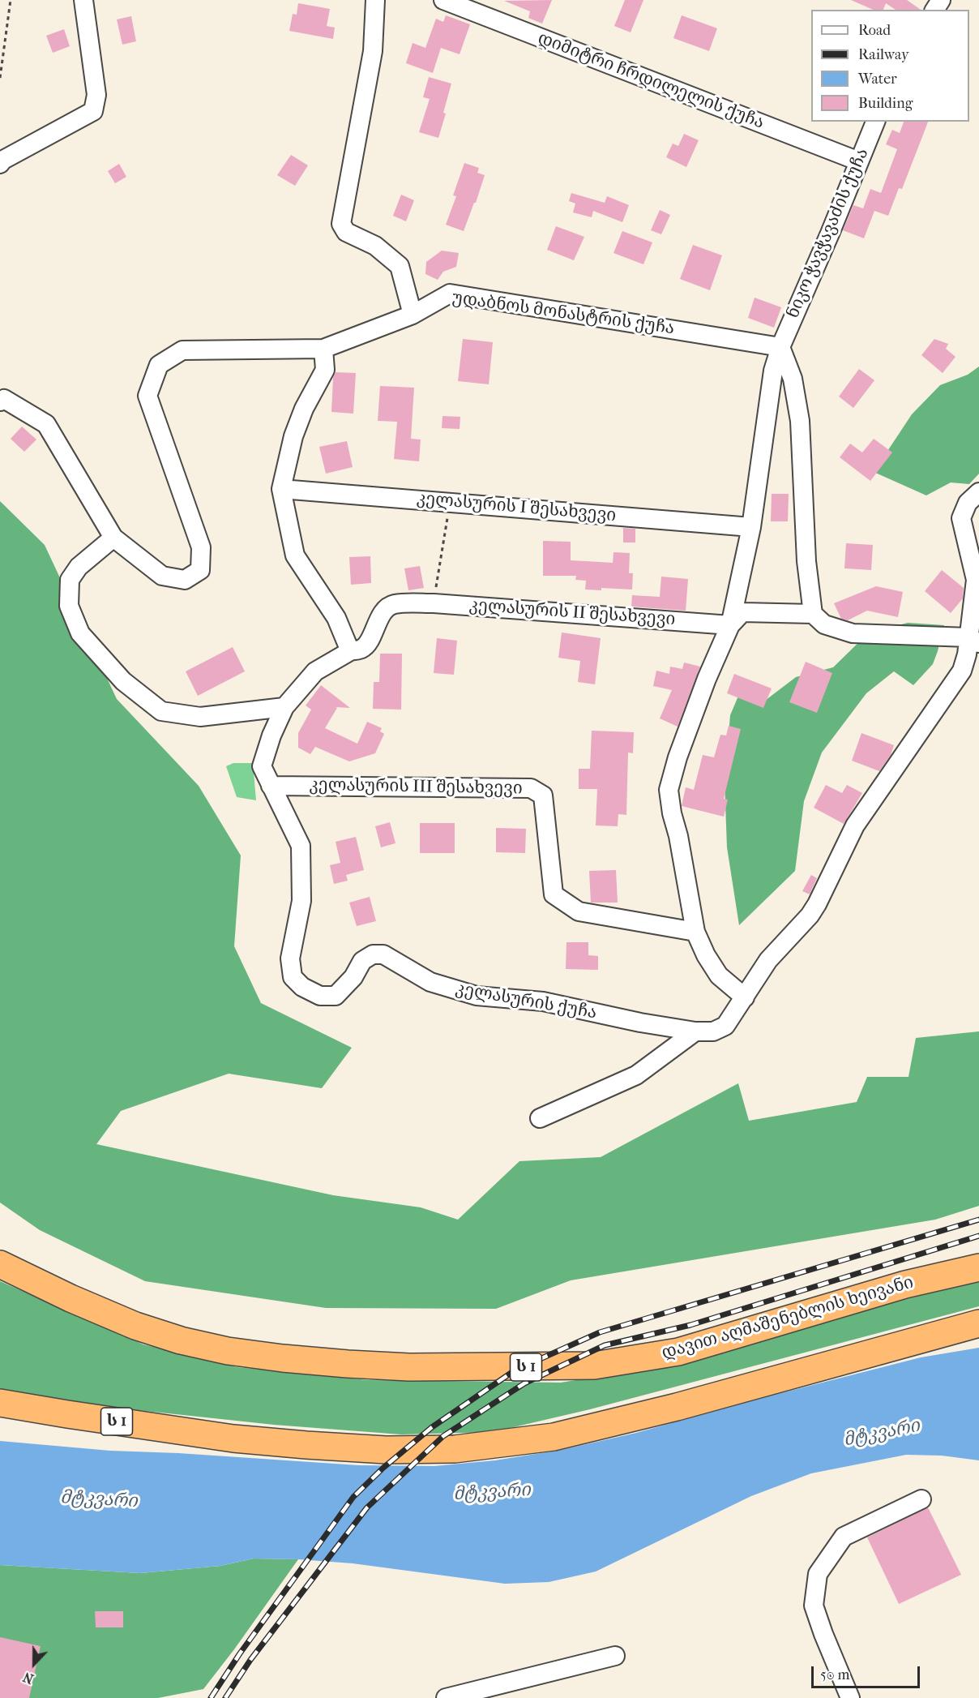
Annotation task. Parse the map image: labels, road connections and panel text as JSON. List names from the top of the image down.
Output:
{
  "streets": {
    "highway": ["დავით აღმაშენებლის ხეივანი", "ს 1"],
    "street": [
      "დიმიტრი ჩრდილელის ქუჩა",
      "ნიკო ჭავჭავაძის ქუჩა",
      "უდაბნოს მონასტრის ქუჩა",
      "კელასურის I შესახვევი",
      "კელასურის II შესახვევი",
      "კელასურის III შესახვევი",
      "კელასურის ქუჩა"
    ]
  },
  "crossings": [
    ["დიმიტრი ჩრდილელის ქუჩა", "ნიკო ჭავჭავაძის ქუჩა"],
    ["ნიკო ჭავჭავაძის ქუჩა", "უდაბნოს მონასტრის ქუჩა"],
    ["ნიკო ჭავჭავაძის ქუჩა", "კელასურის I შესახვევი"],
    ["ნიკო ჭავჭავაძის ქუჩა", "კელასურის II შესახვევი"],
    ["ნიკო ჭავჭავაძის ქუჩა", "კელასურის III შესახვევი"],
    ["ნიკო ჭავჭავაძის ქუჩა", "კელასურის ქუჩა"],
    ["კელასურის II შესახვევი", "კელასურის ქუჩა"],
    ["კელასურის III შესახვევი", "კელასურის ქუჩა"]
  ],
  "water": ["მტკვარი"],
  "legend": [
    "Road",
    "Railway",
    "Water",
    "Building"
  ],
  "scale_bar": "50 m",
  "north": "bottom"
}
